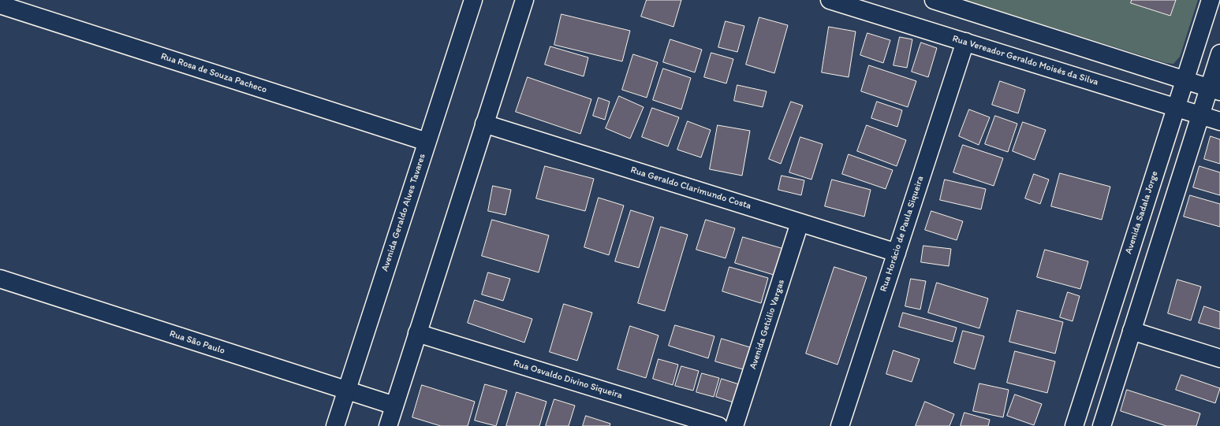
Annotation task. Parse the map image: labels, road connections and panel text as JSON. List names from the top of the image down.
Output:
{
  "streets": {
    "street": [
      "Rua Vereador Geraldo Moisés da Silva",
      "Rua Rosa de Souza Pacheco",
      "Rua Geraldo Clarimundo Costa",
      "Avenida Geraldo Alves Tavares",
      "Avenida Sadala Jorge",
      "Rua Horácio de Paula Siqueira",
      "Avenida Getúlio Vargas",
      "Rua São Paulo",
      "Rua Osvaldo Divino Siqueira"
    ]
  },
  "crossings": [
    ["Rua Vereador Geraldo Moisés da Silva", "Avenida Sadala Jorge"],
    ["Rua Vereador Geraldo Moisés da Silva", "Rua Horácio de Paula Siqueira"],
    ["Rua Rosa de Souza Pacheco", "Avenida Geraldo Alves Tavares"],
    ["Rua Geraldo Clarimundo Costa", "Rua Horácio de Paula Siqueira"],
    ["Rua Geraldo Clarimundo Costa", "Avenida Getúlio Vargas"],
    ["Avenida Geraldo Alves Tavares", "Rua São Paulo"]
  ]
}
